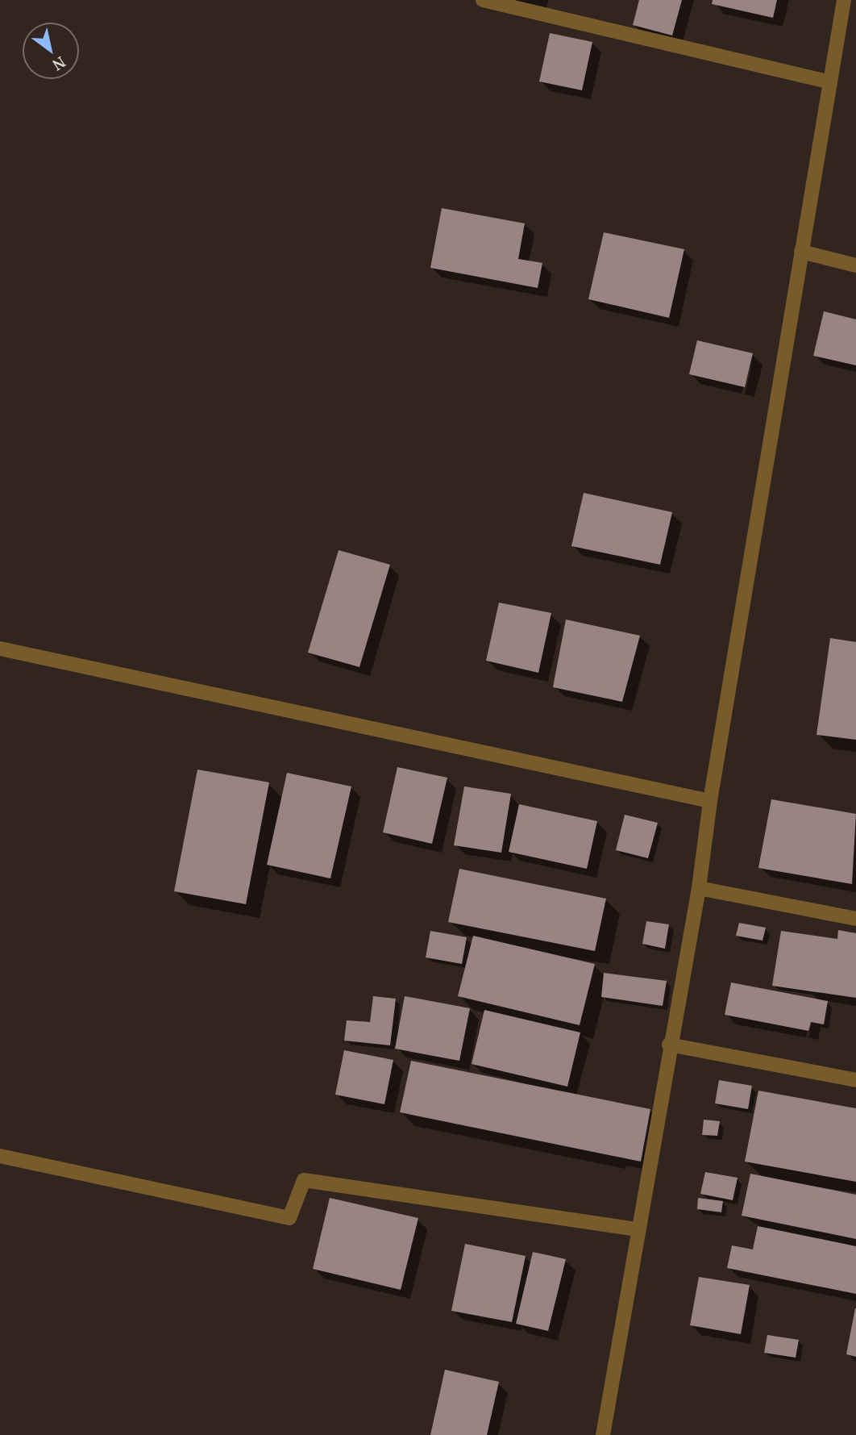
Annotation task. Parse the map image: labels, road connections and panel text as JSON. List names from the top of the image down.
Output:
{
  "north": "bottom right"
}
